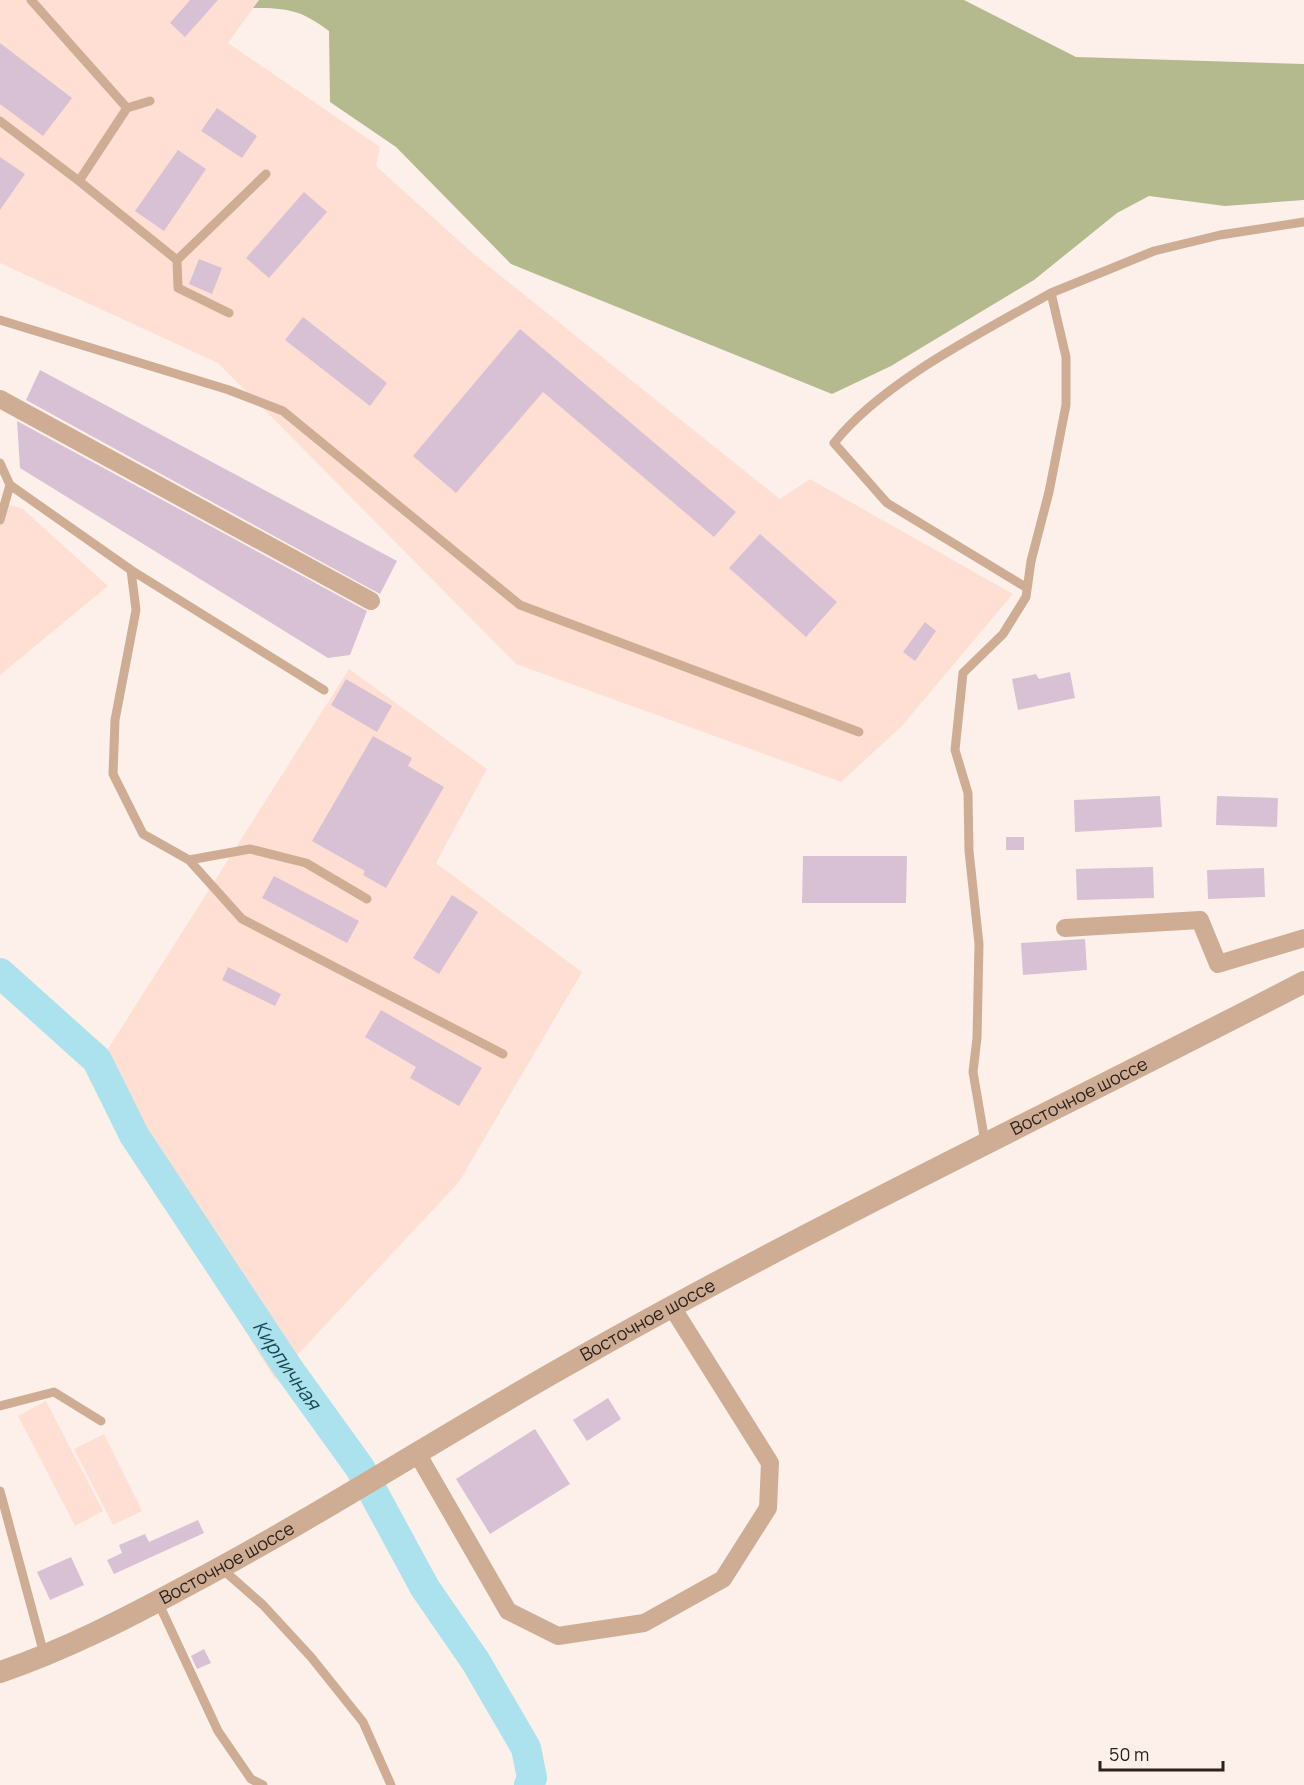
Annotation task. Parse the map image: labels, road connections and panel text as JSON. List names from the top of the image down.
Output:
{
  "streets": {
    "street": ["Восточное шоссе"]
  },
  "water": ["Кирпичная"],
  "scale_bar": "50 m"
}
